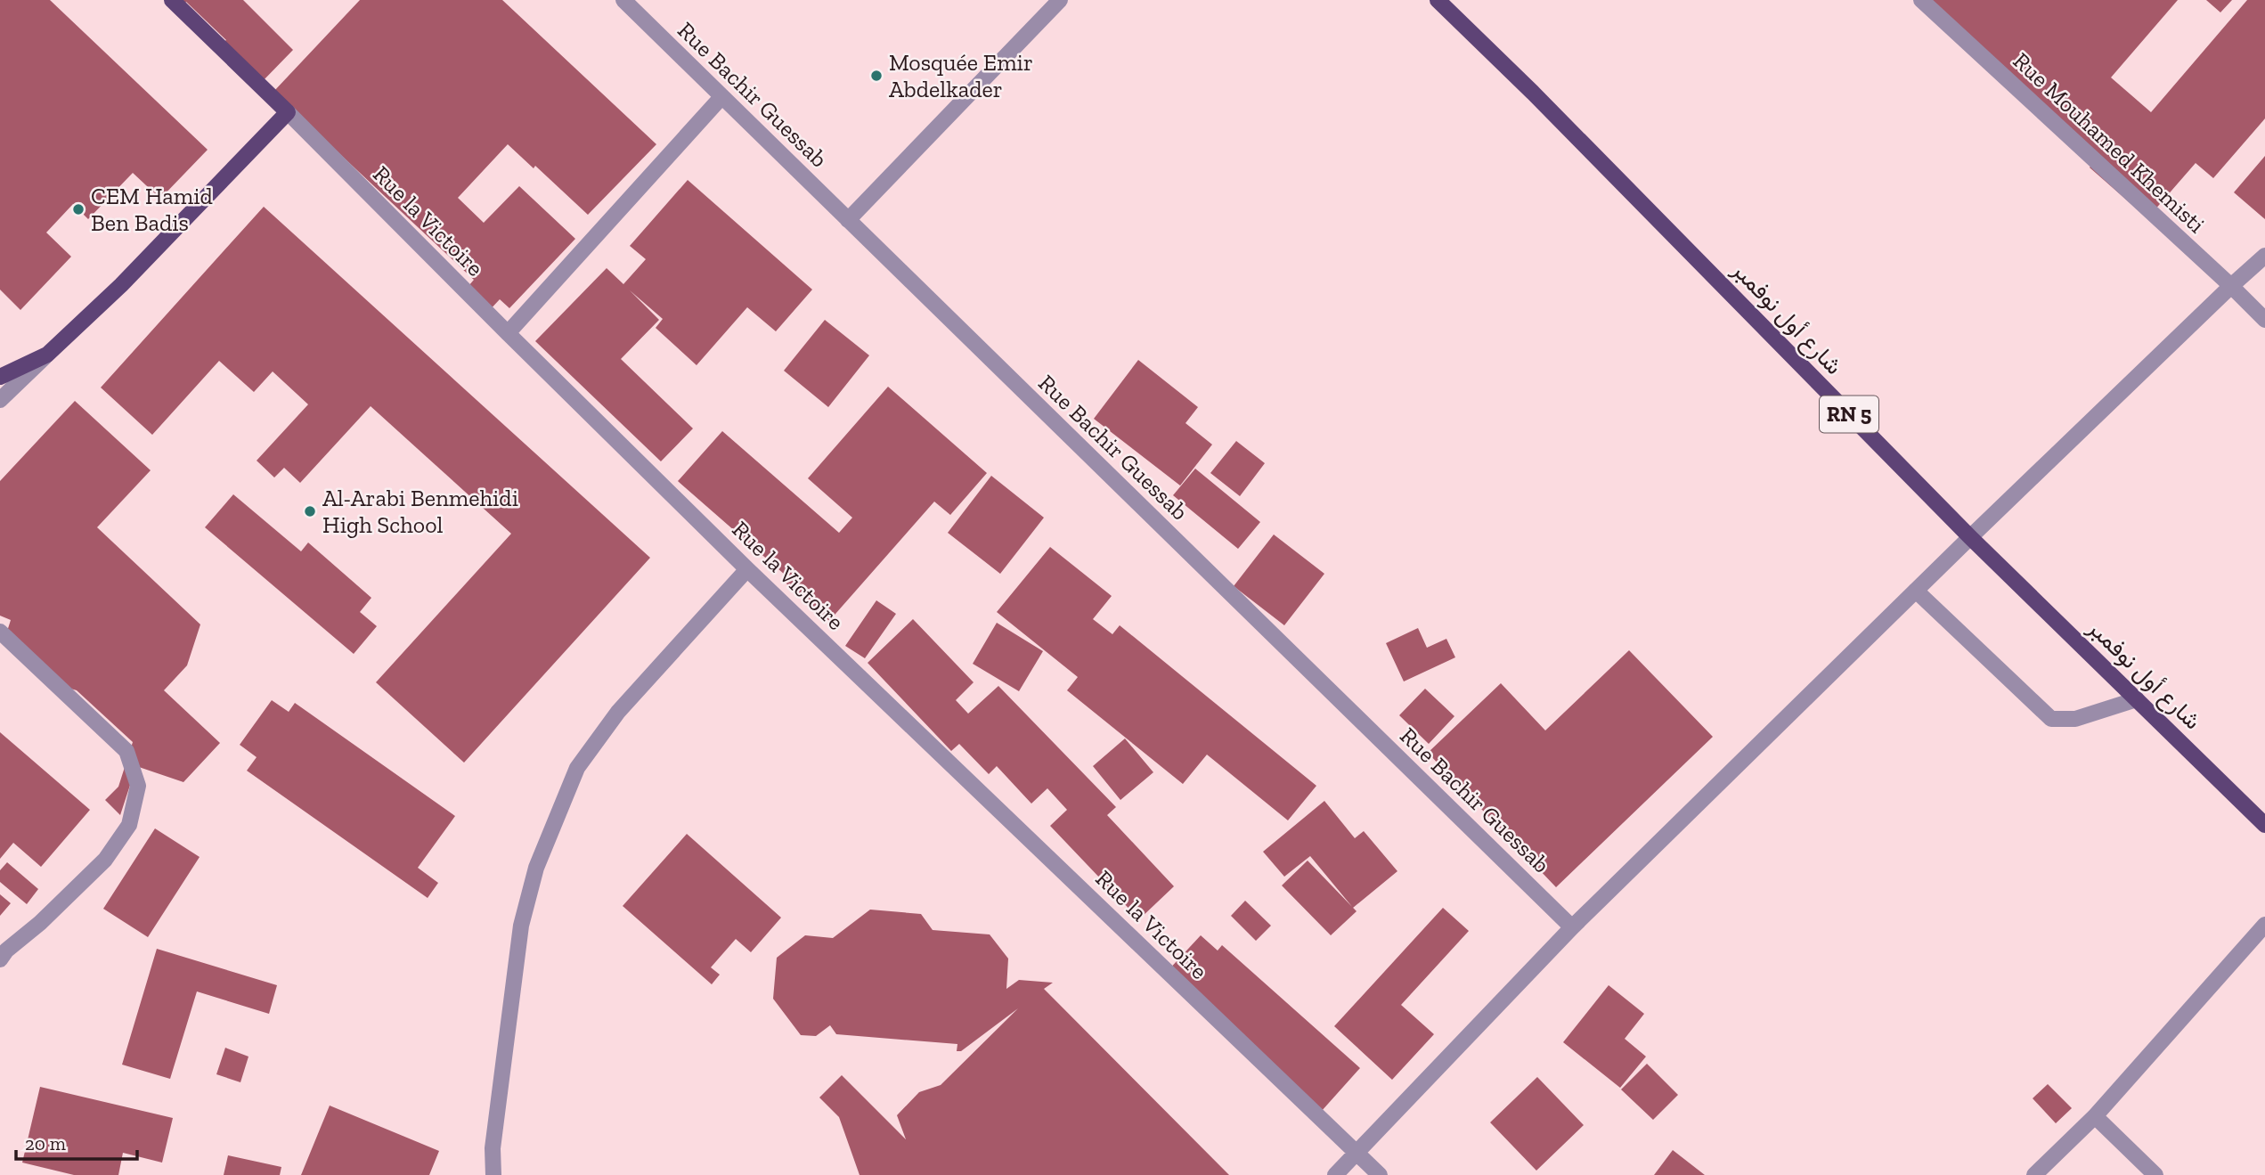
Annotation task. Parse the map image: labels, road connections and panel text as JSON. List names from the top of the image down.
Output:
{
  "streets": {
    "main road": ["Rue la Victoire", "شارع أول نوفمبر", "RN 5"],
    "street": ["Rue Bachir Guessab", "Rue Mouhamed Khemisti"]
  },
  "places": ["Mosquée Emir Abdelkader", "CEM Hamid Ben Badis", "Al-Arabi Benmehidi High School"],
  "scale_bar": "20 m"
}
